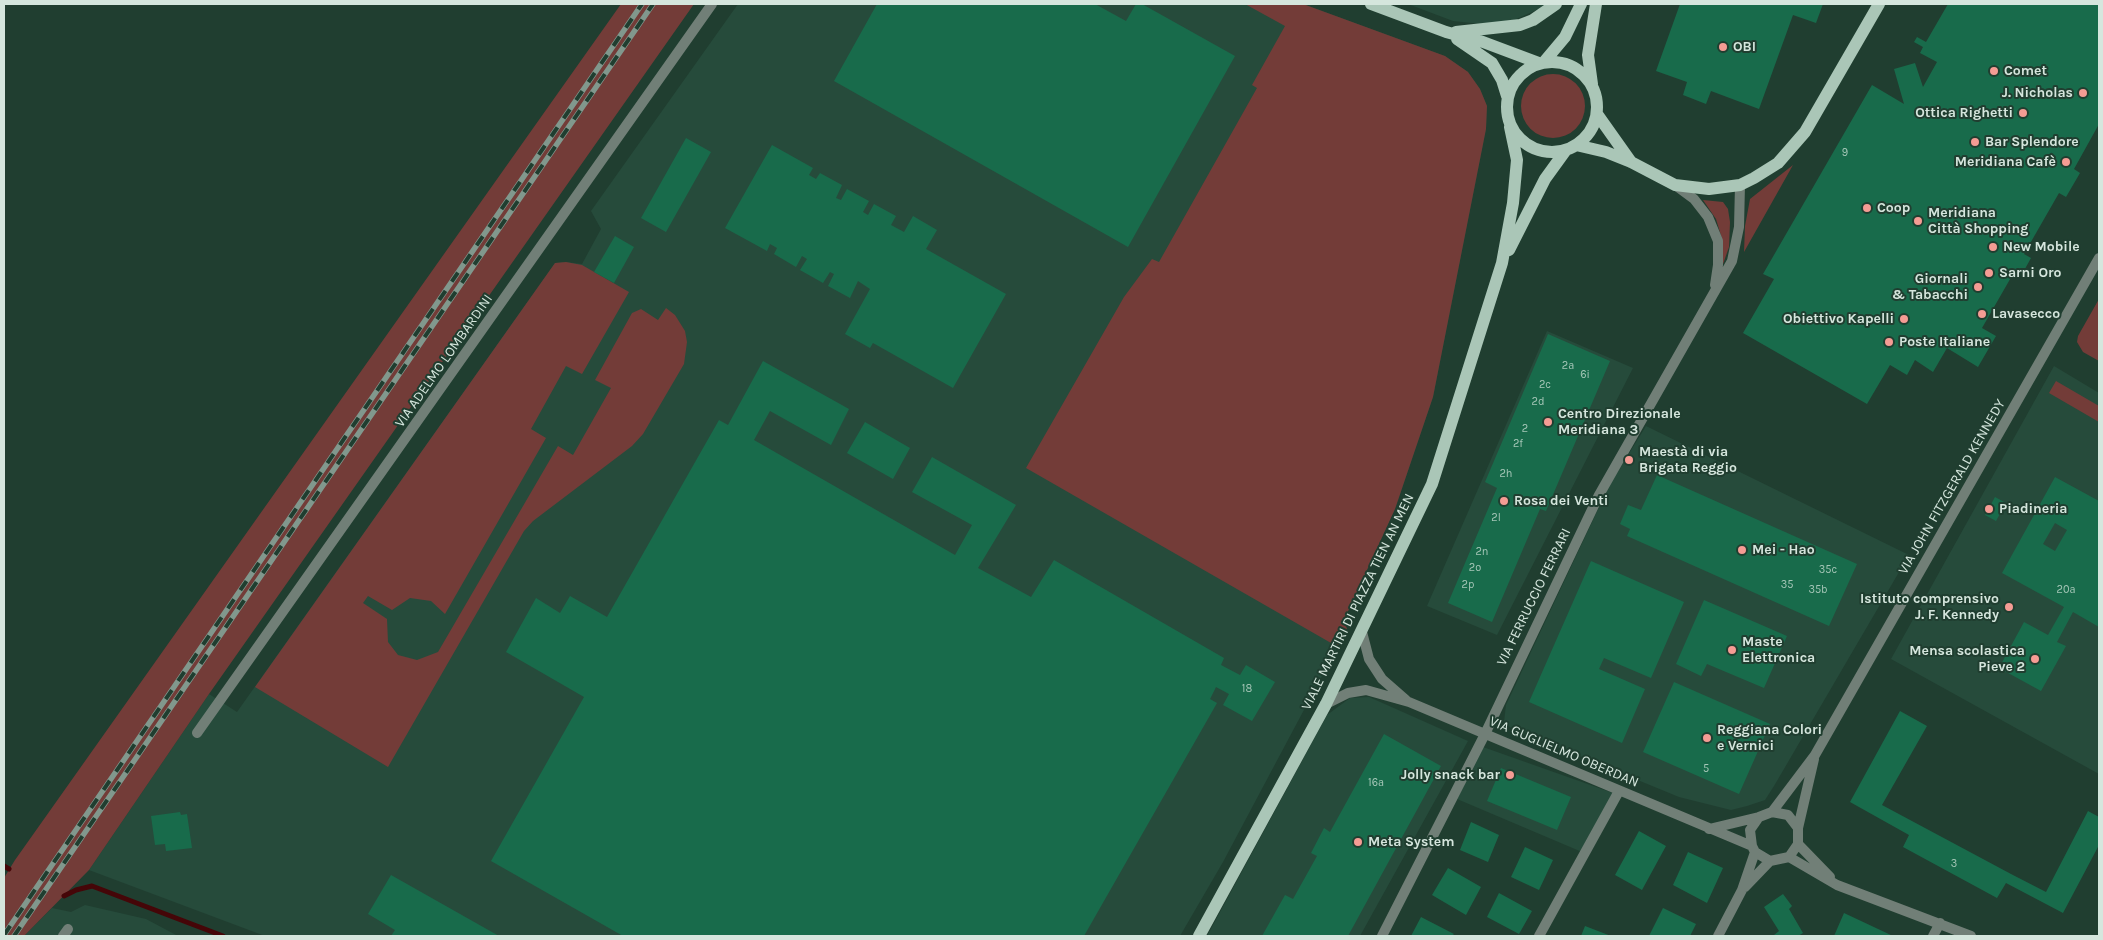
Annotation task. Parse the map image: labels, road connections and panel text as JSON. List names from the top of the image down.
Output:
{
  "streets": {
    "main road": ["VIALE MARTIRI DI PIAZZA TIEN AN MEN"],
    "street": [
      "VIA ADELMO LOMBARDINI",
      "VIA JOHN FITZGERALD KENNEDY",
      "VIA FERRUCCIO FERRARI",
      "VIA GUGLIELMO OBERDAN"
    ]
  },
  "crossings": [
    ["VIA JOHN FITZGERALD KENNEDY", "VIA GUGLIELMO OBERDAN"],
    ["VIA FERRUCCIO FERRARI", "VIA GUGLIELMO OBERDAN"],
    ["VIALE MARTIRI DI PIAZZA TIEN AN MEN", "VIA GUGLIELMO OBERDAN"]
  ],
  "places": [
    "OBI",
    "Comet",
    "J. Nicholas",
    "Ottica Righetti",
    "Bar Splendore",
    "Meridiana Cafè",
    "Coop",
    "Meridiana Città Shopping",
    "New Mobile",
    "Sarni Oro",
    "Giornali & Tabacchi",
    "Lavasecco",
    "Obiettivo Kapelli",
    "Poste Italiane",
    "Centro Direzionale Meridiana 3",
    "Maestà di via Brigata Reggio",
    "Rosa dei Venti",
    "Piadineria",
    "Mei - Hao",
    "Istituto comprensivo J. F. Kennedy",
    "Maste Elettronica",
    "Mensa scolastica Pieve 2",
    "Reggiana Colori e Vernici",
    "Jolly snack bar",
    "Meta System"
  ],
  "house_numbers": [
    "9",
    "2a",
    "6i",
    "2c",
    "2d",
    "2",
    "2f",
    "2h",
    "2l",
    "2n",
    "2o",
    "35c",
    "2p",
    "35",
    "35b",
    "20a",
    "18",
    "5",
    "16a",
    "3"
  ]
}
